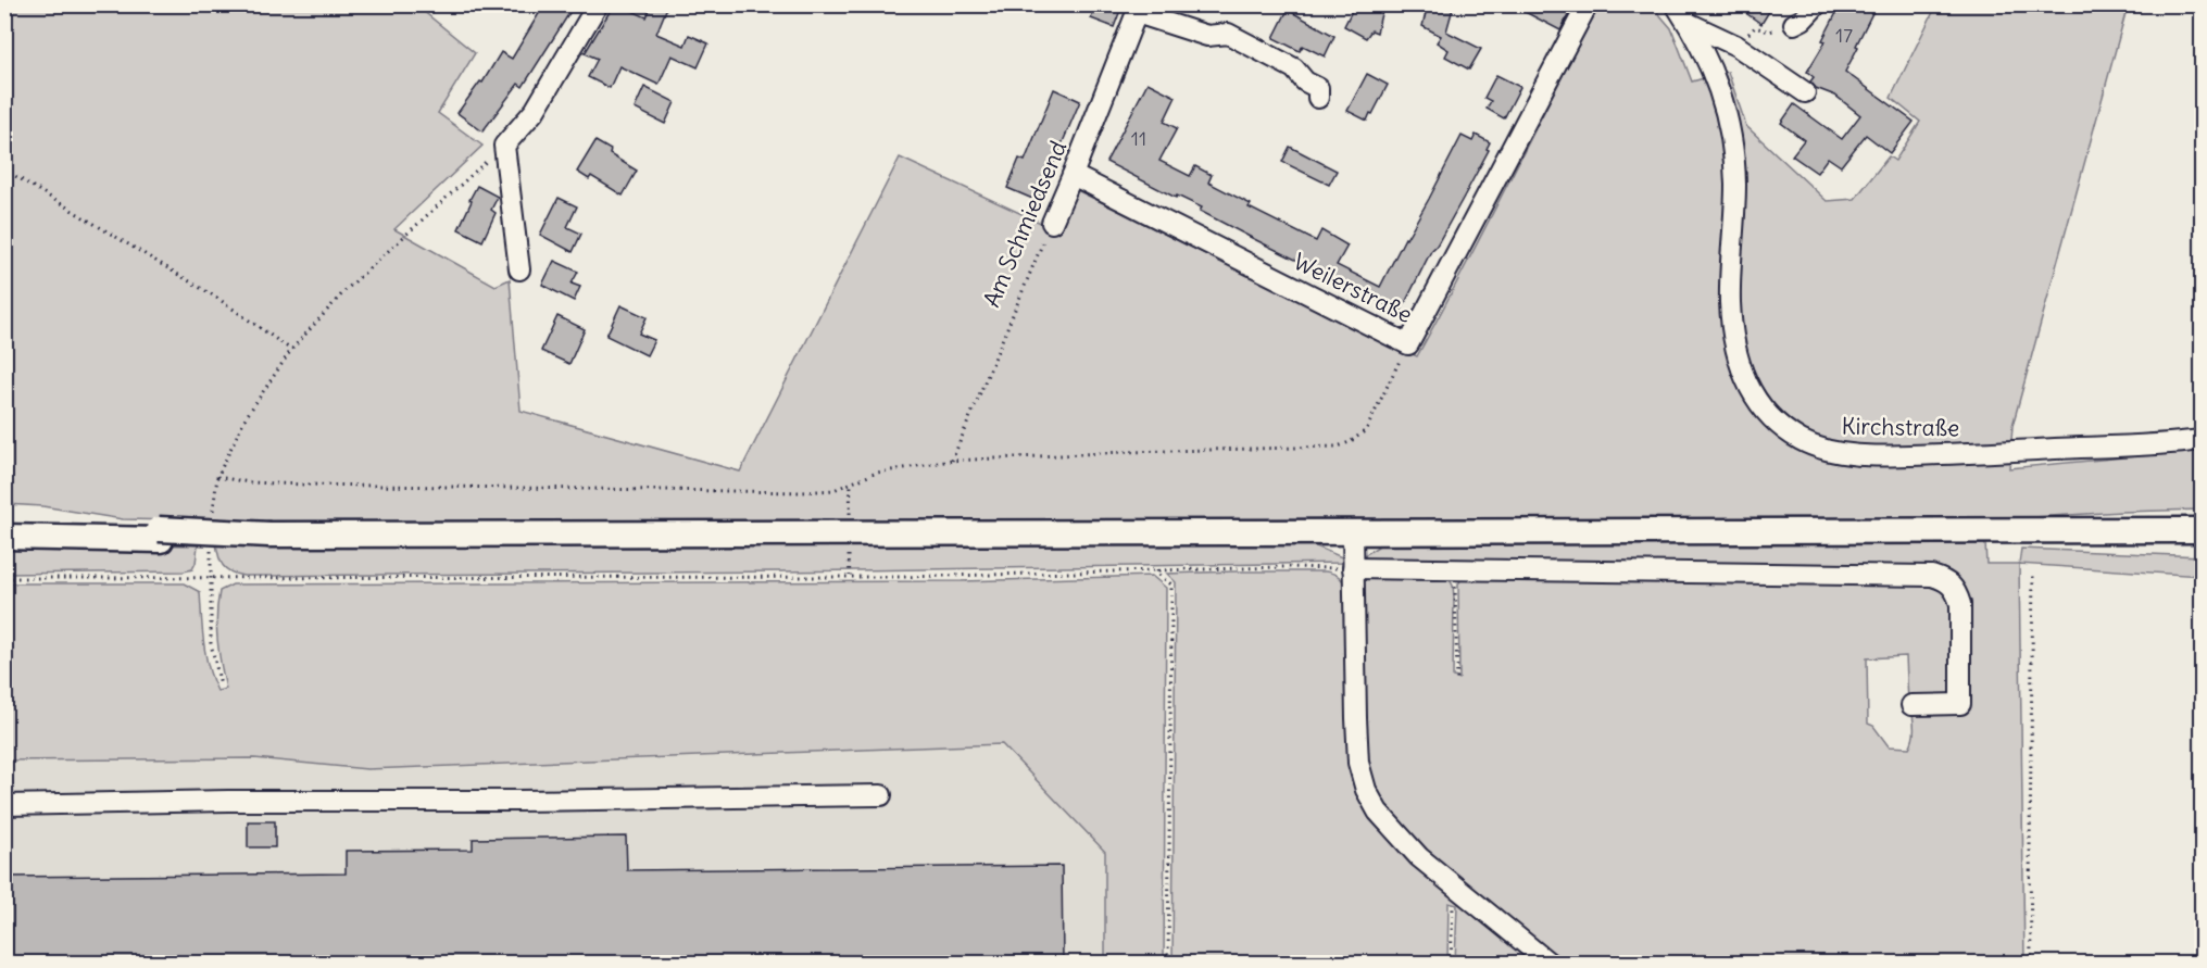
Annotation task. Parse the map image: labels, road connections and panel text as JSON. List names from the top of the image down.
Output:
{
  "streets": {
    "street": ["Am Schmiedsend", "Weilerstraße", "Kirchstraße"]
  },
  "crossings": [
    ["Am Schmiedsend", "Weilerstraße"]
  ],
  "house_numbers": ["17", "11"]
}
